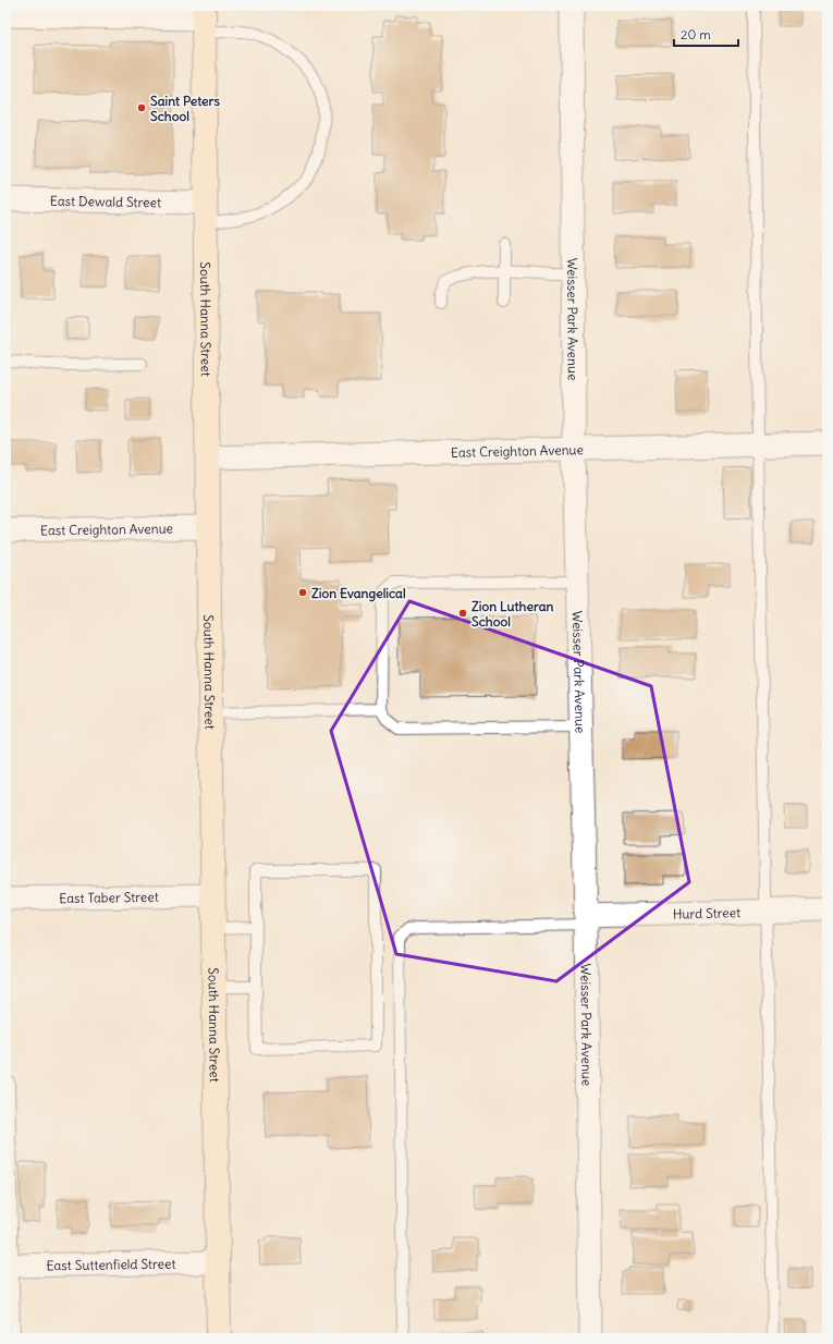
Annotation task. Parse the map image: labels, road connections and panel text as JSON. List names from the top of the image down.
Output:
{
  "streets": {
    "street": [
      "East Dewald Street",
      "South Hanna Street",
      "Weisser Park Avenue",
      "East Creighton Avenue",
      "East Taber Street",
      "Hurd Street",
      "East Suttenfield Street"
    ]
  },
  "crossings": [
    ["East Dewald Street", "South Hanna Street"],
    ["South Hanna Street", "East Creighton Avenue"],
    ["South Hanna Street", "East Taber Street"],
    ["South Hanna Street", "East Suttenfield Street"],
    ["Weisser Park Avenue", "East Creighton Avenue"],
    ["Weisser Park Avenue", "Hurd Street"]
  ],
  "places": ["Saint Peters School", "Zion Evangelical", "Zion Lutheran School"],
  "scale_bar": "20 m"
}
